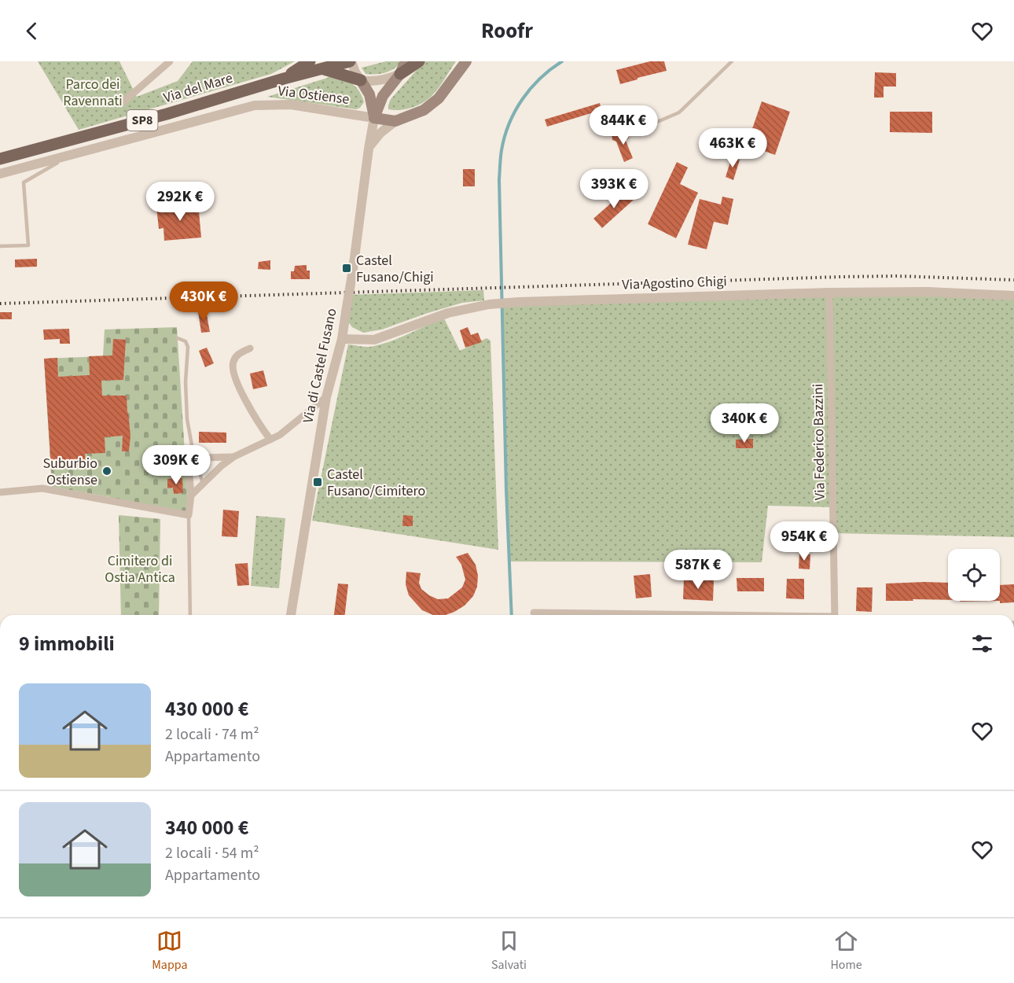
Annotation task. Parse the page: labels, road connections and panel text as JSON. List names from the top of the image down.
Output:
{
  "streets": {
    "main road": ["Via del Mare", "Via Ostiense", "SP8"],
    "street": ["Via Agostino Chigi", "Via di Castel Fusano", "Via Federico Bazzini"]
  },
  "crossings": [
    ["Via Ostiense", "Via di Castel Fusano"],
    ["Via Agostino Chigi", "Via di Castel Fusano"],
    ["Via Agostino Chigi", "Via Federico Bazzini"]
  ],
  "parks": ["Parco dei Ravennati", "Cimitero di Ostia Antica"],
  "places": {
    "transit": ["Castel Fusano/Chigi", "Castel Fusano/Cimitero"],
    "other": ["Suburbio Ostiense"]
  },
  "page": {
    "header": "Roofr",
    "price": [
      "844K €",
      "463K €",
      "393K €",
      "292K €",
      "430K €",
      "340K €",
      "309K €",
      "954K €",
      "587K €"
    ],
    "heading": "9 immobili",
    "list": [
      {
        "name": "430 000 €",
        "note": "2 locali · 74 m² · Appartamento"
      },
      {
        "name": "340 000 €",
        "note": "2 locali · 54 m² · Appartamento"
      }
    ],
    "tabs": ["Mappa", "Salvati", "Home"]
  }
}
